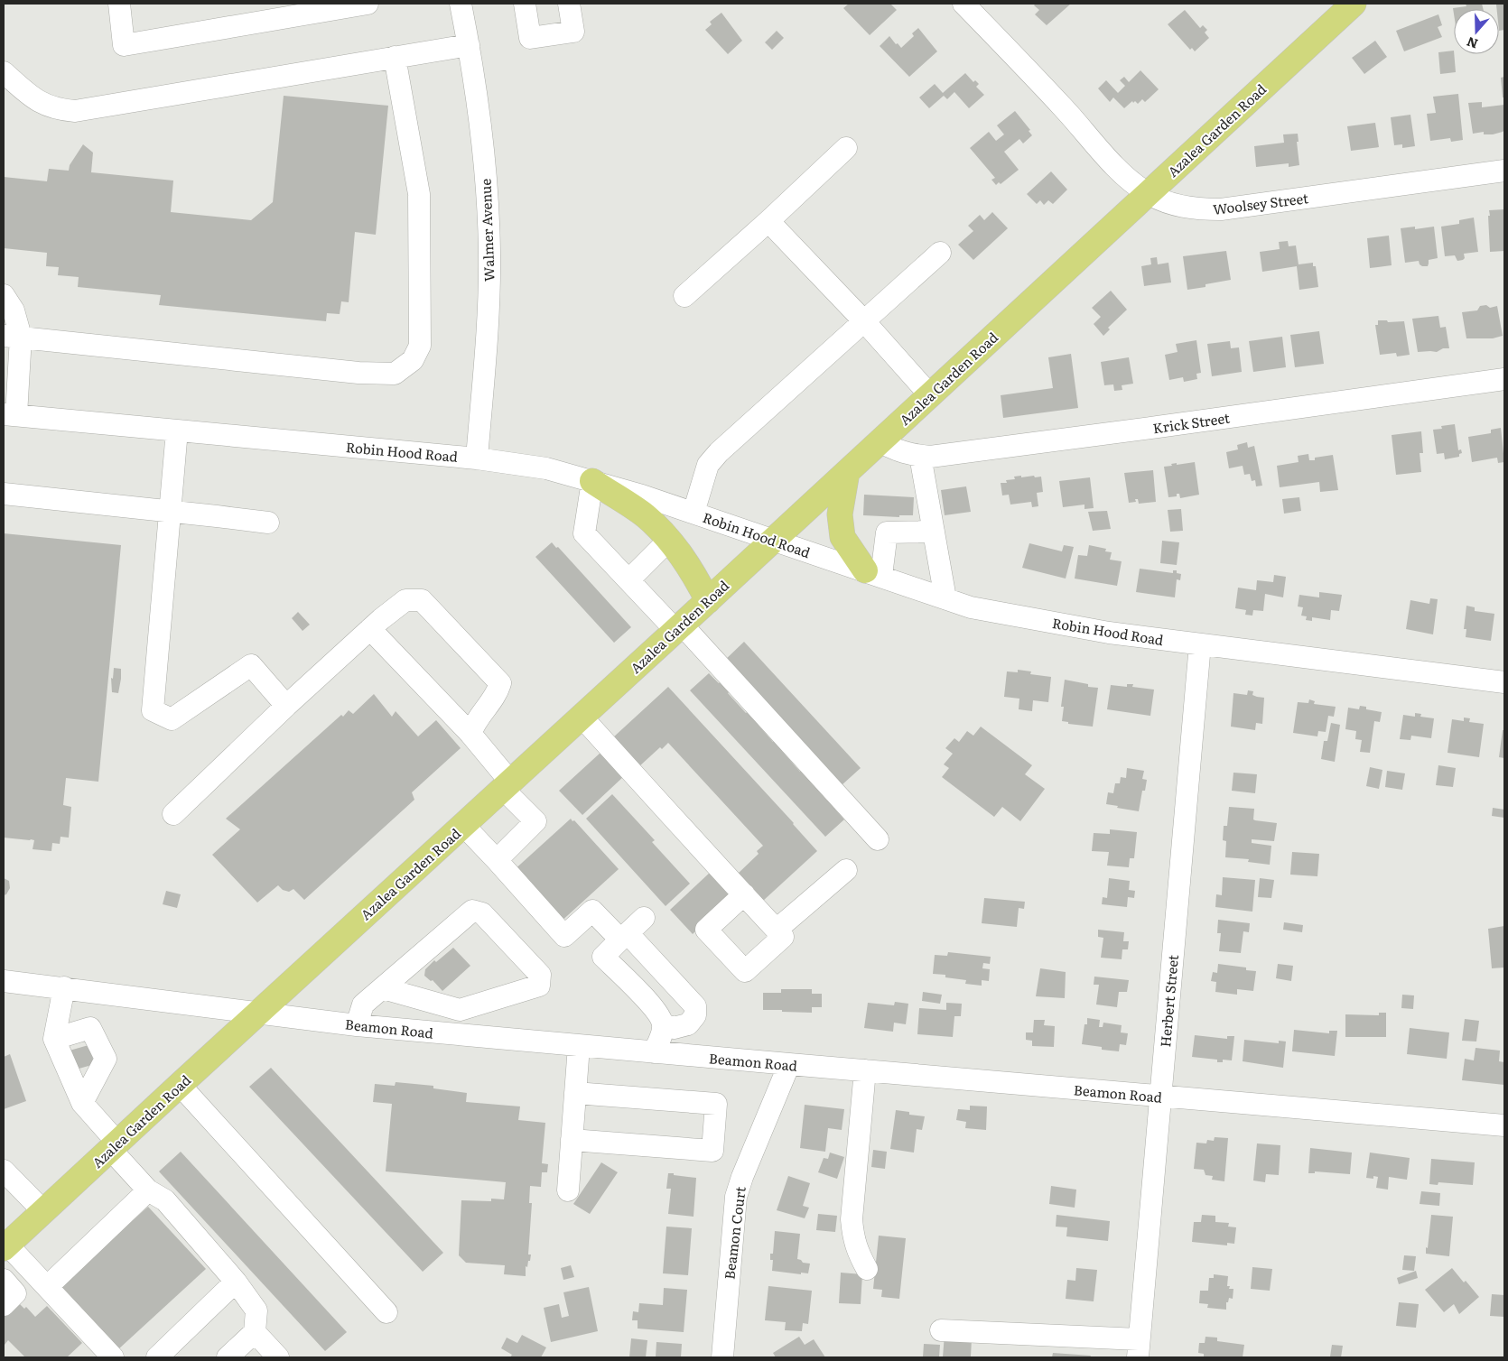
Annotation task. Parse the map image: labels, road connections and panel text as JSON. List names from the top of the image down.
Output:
{
  "streets": {
    "main road": ["Azalea Garden Road"],
    "street": [
      "Woolsey Street",
      "Walmer Avenue",
      "Krick Street",
      "Robin Hood Road",
      "Herbert Street",
      "Beamon Road",
      "Beamon Court"
    ]
  },
  "crossings": [
    ["Azalea Garden Road", "Woolsey Street"],
    ["Azalea Garden Road", "Krick Street"],
    ["Azalea Garden Road", "Robin Hood Road"],
    ["Azalea Garden Road", "Beamon Road"],
    ["Walmer Avenue", "Robin Hood Road"],
    ["Robin Hood Road", "Herbert Street"],
    ["Herbert Street", "Beamon Road"],
    ["Beamon Road", "Beamon Court"]
  ],
  "north": "bottom"
}
